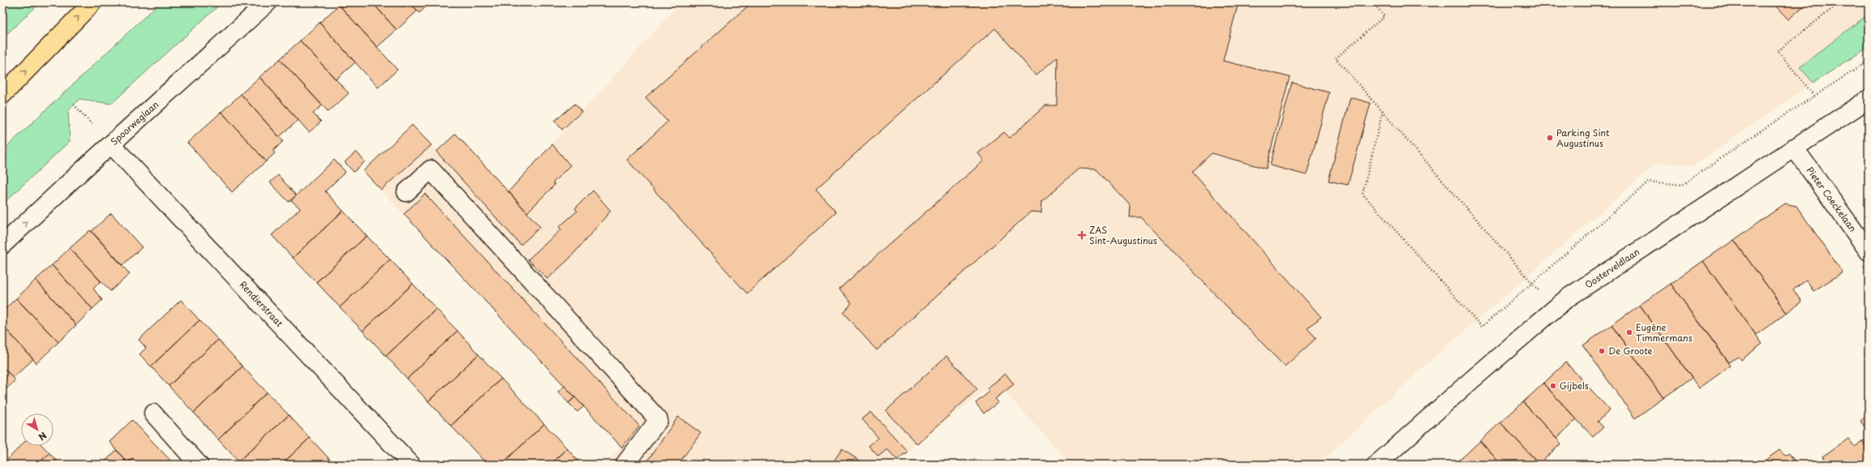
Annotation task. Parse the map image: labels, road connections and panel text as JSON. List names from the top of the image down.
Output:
{
  "streets": {
    "street": [
      "Spoorweglaan",
      "Pieter Coeckelaan",
      "Oosterveldlaan",
      "Rendierstraat"
    ]
  },
  "crossings": [
    ["Spoorweglaan", "Rendierstraat"],
    ["Pieter Coeckelaan", "Oosterveldlaan"]
  ],
  "one_way": ["Spoorweglaan"],
  "places": {
    "other": [
      "Parking Sint Augustinus",
      "Eugène Timmermans",
      "De Groote",
      "Gijbels"
    ],
    "health": ["ZAS Sint-Augustinus"]
  },
  "north": "bottom right"
}
